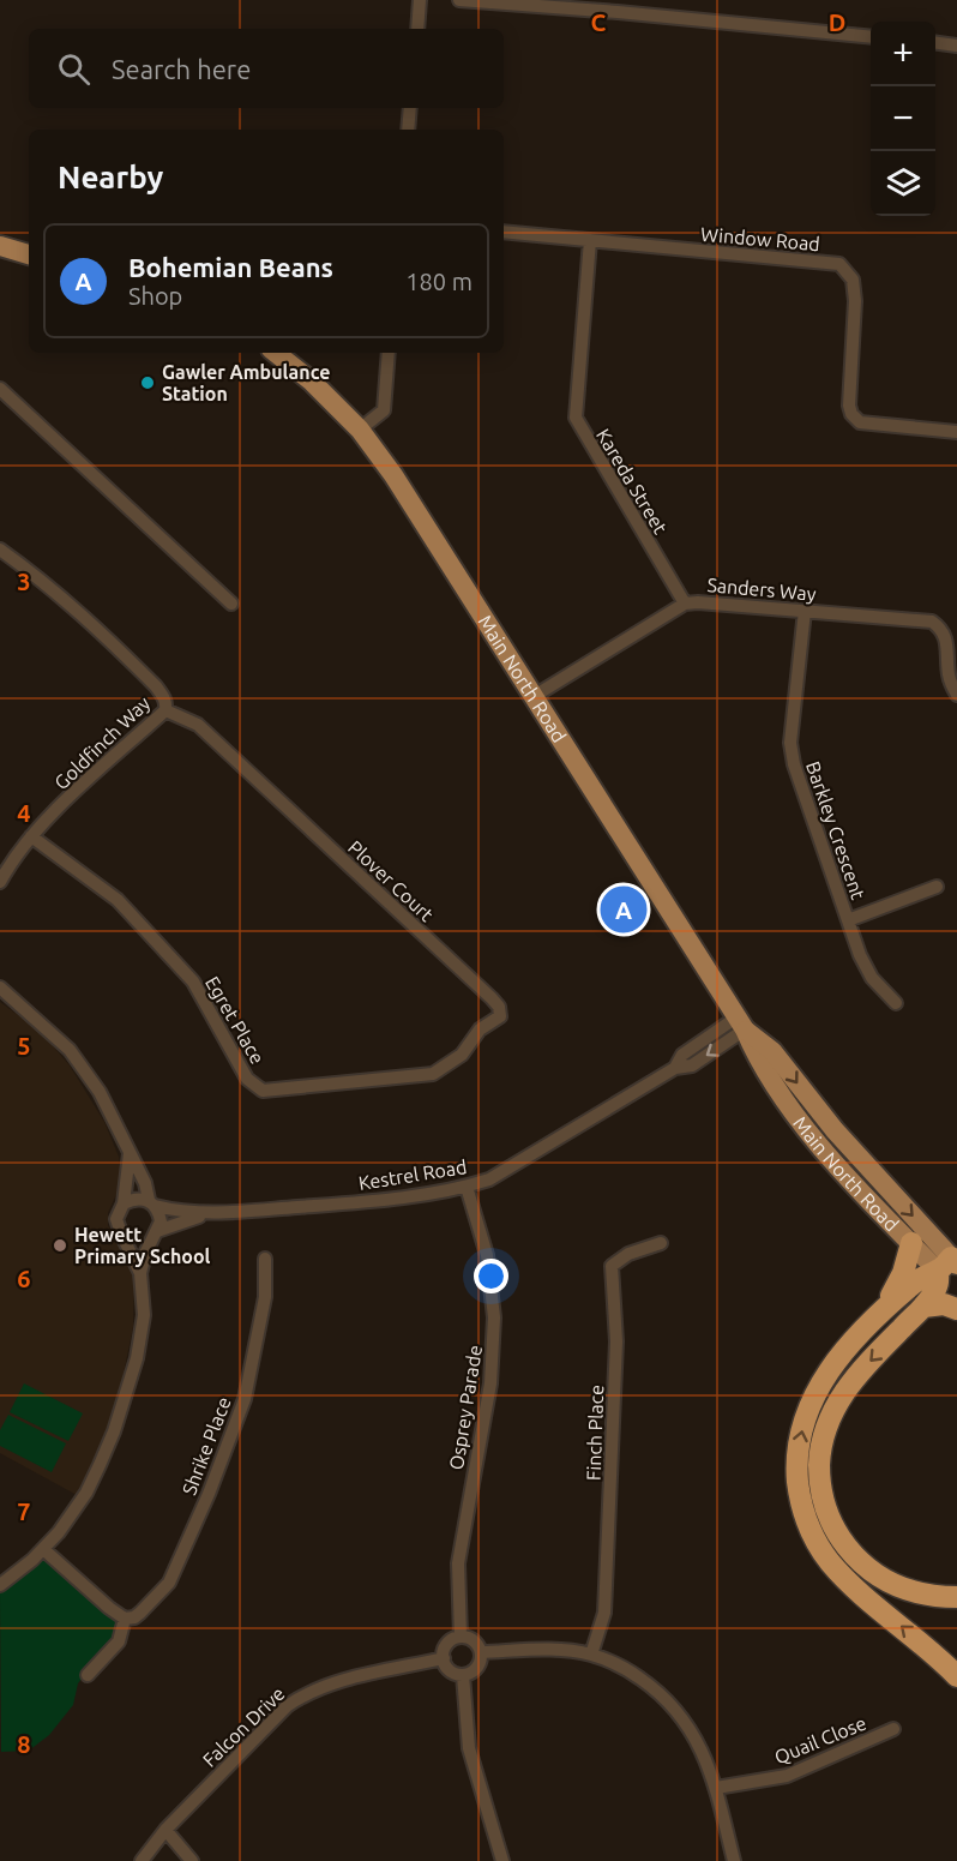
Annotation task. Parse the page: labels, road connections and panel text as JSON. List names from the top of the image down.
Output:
{
  "streets": {
    "main road": ["Main North Road"],
    "street": [
      "Window Road",
      "Kareda Street",
      "Sanders Way",
      "Goldfinch Way",
      "Barkley Crescent",
      "Plover Court",
      "Egret Place",
      "Kestrel Road",
      "Osprey Parade",
      "Finch Place",
      "Shrike Place",
      "Falcon Drive",
      "Quail Close"
    ]
  },
  "crossings": [
    ["Window Road", "Kareda Street"],
    ["Kareda Street", "Sanders Way"],
    ["Sanders Way", "Main North Road"],
    ["Sanders Way", "Barkley Crescent"],
    ["Main North Road", "Kestrel Road"],
    ["Goldfinch Way", "Plover Court"],
    ["Goldfinch Way", "Egret Place"],
    ["Plover Court", "Egret Place"],
    ["Kestrel Road", "Osprey Parade"],
    ["Osprey Parade", "Falcon Drive"]
  ],
  "places": ["Gawler Ambulance Station", "Hewett Primary School"],
  "page": {
    "map_buttons": ["+", "−"],
    "search": "Search here",
    "heading": "Nearby",
    "list": [
      {
        "mark": "A",
        "name": "Bohemian Beans",
        "note": "Shop",
        "value": "180 m"
      }
    ],
    "pins": "A"
  },
  "grid": {
    "columns": ["C", "D"],
    "rows": [
      "3",
      "4",
      "5",
      "6",
      "7",
      "8"
    ]
  }
}
